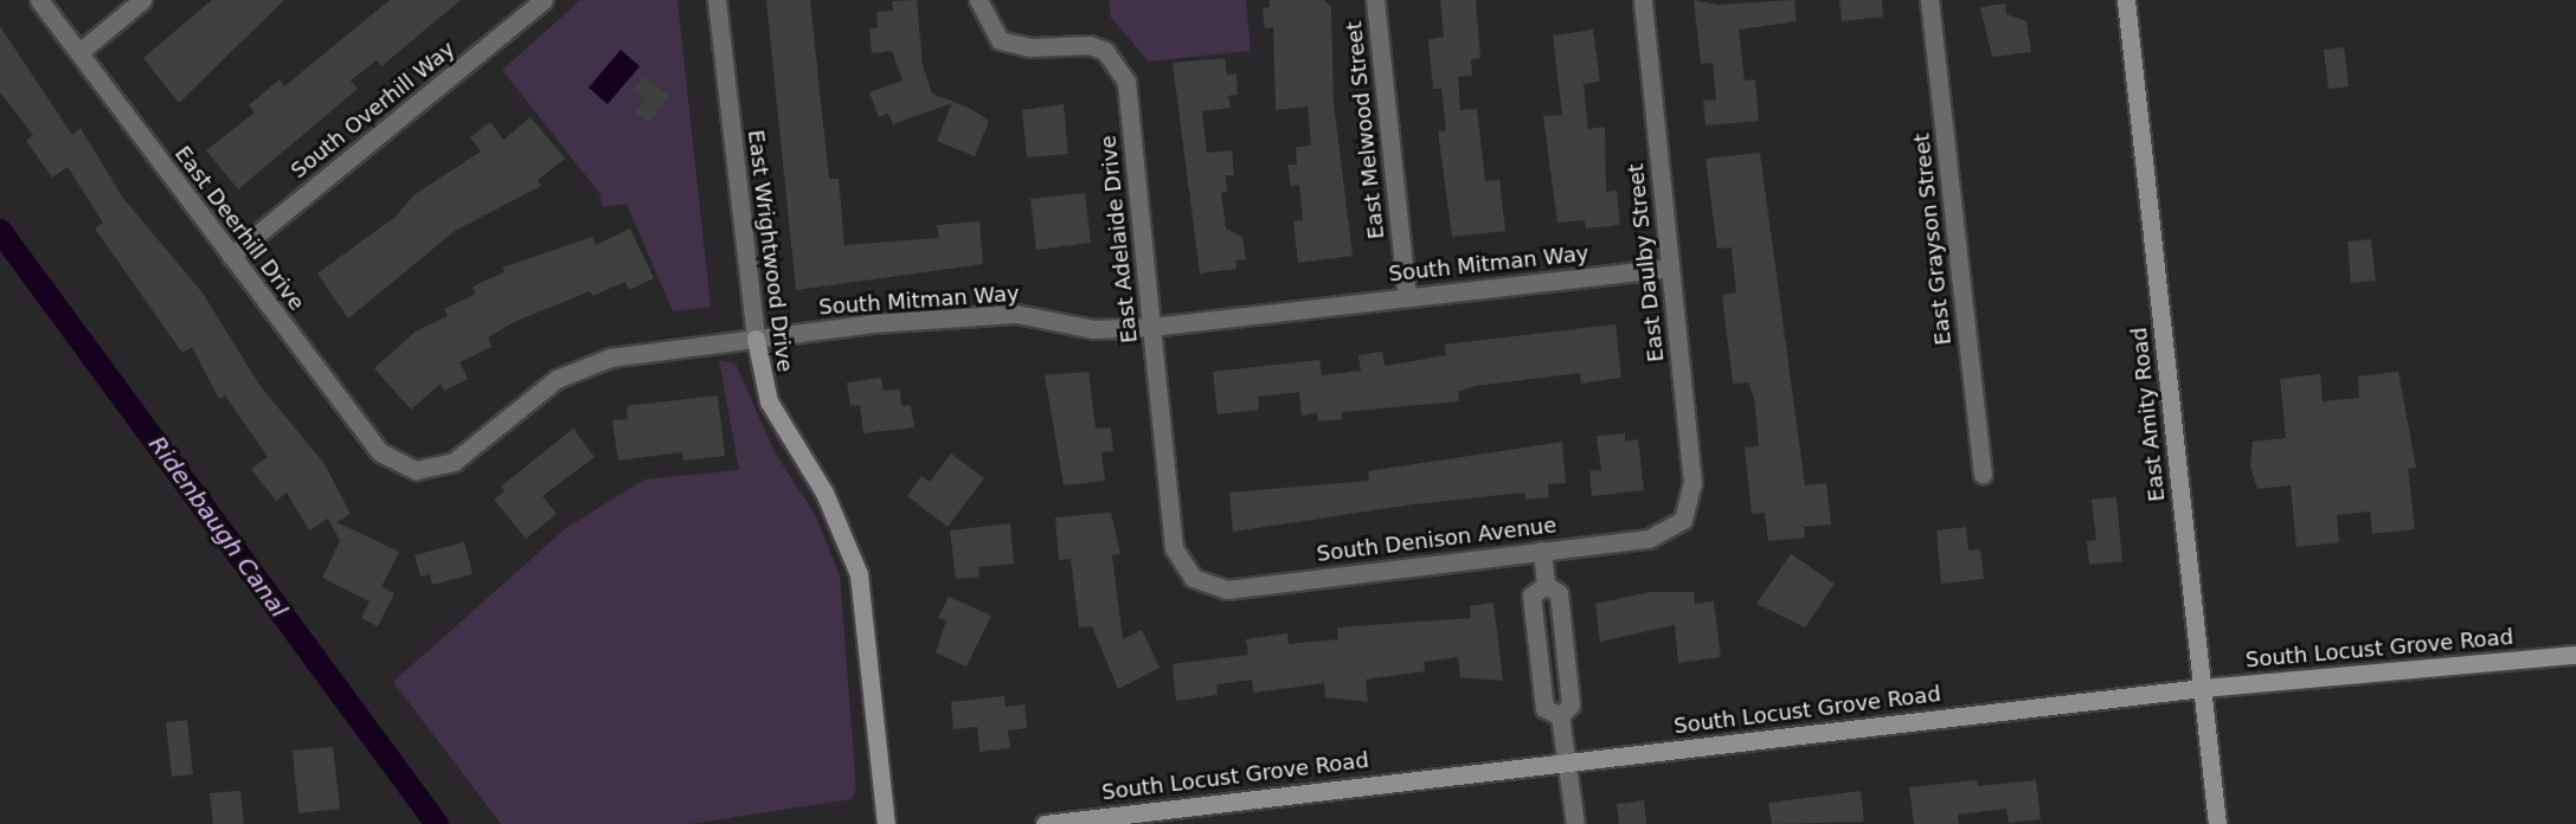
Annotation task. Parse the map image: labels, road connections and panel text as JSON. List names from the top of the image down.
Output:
{
  "streets": {
    "main road": ["East Wrightwood Drive", "East Amity Road", "South Locust Grove Road"],
    "street": [
      "South Overhill Way",
      "East Melwood Street",
      "East Deerhill Drive",
      "East Adelaide Drive",
      "East Grayson Street",
      "East Daulby Street",
      "South Mitman Way",
      "South Denison Avenue"
    ]
  },
  "crossings": [
    ["South Overhill Way", "East Deerhill Drive"],
    ["East Melwood Street", "South Mitman Way"],
    ["East Deerhill Drive", "South Mitman Way"],
    ["East Adelaide Drive", "South Mitman Way"],
    ["East Adelaide Drive", "South Denison Avenue"],
    ["East Wrightwood Drive", "South Mitman Way"],
    ["East Daulby Street", "South Mitman Way"],
    ["East Daulby Street", "South Denison Avenue"],
    ["East Amity Road", "South Locust Grove Road"]
  ],
  "water": ["Ridenbaugh Canal"]
}
